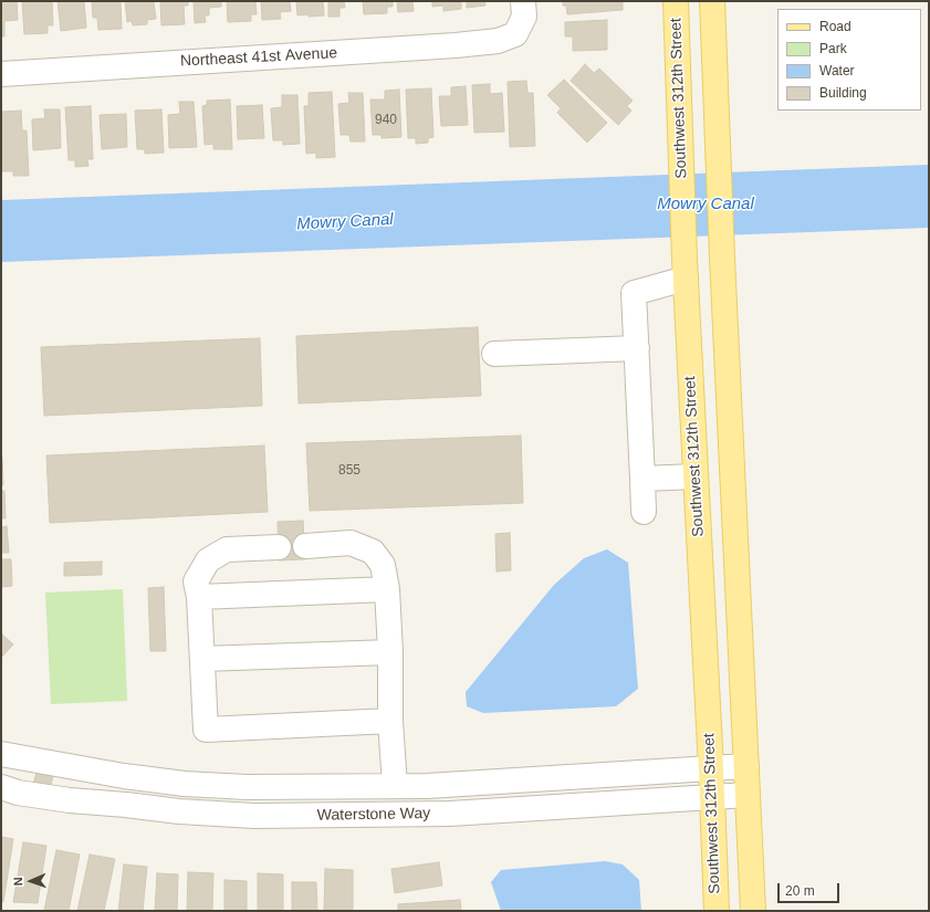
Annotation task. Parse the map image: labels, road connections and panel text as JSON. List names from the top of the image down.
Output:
{
  "streets": {
    "main road": ["Southwest 312th Street"],
    "street": ["Northeast 41st Avenue", "Waterstone Way"]
  },
  "crossings": [
    ["Southwest 312th Street", "Waterstone Way"]
  ],
  "water": ["Mowry Canal"],
  "house_numbers": ["940", "855"],
  "legend": [
    "Road",
    "Park",
    "Water",
    "Building"
  ],
  "scale_bar": "20 m",
  "north": "left"
}
